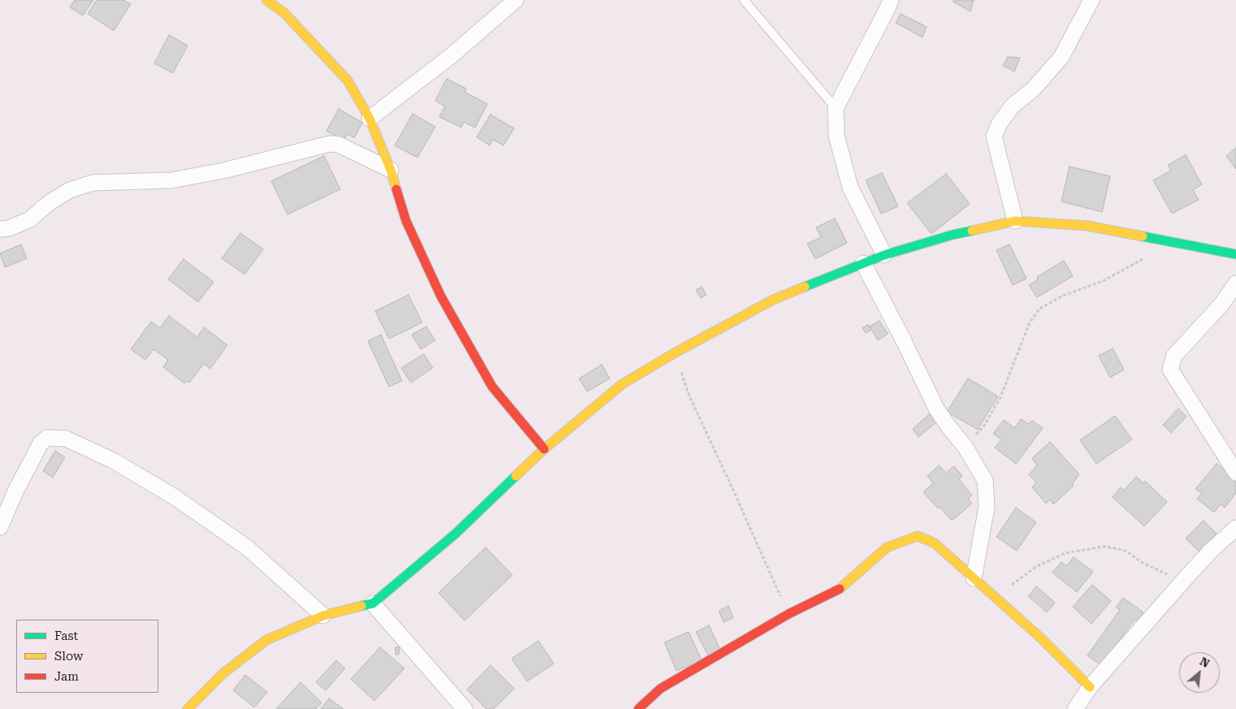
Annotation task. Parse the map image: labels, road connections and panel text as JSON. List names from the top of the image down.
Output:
{
  "legend": ["Fast", "Slow", "Jam"],
  "north": "top right"
}
